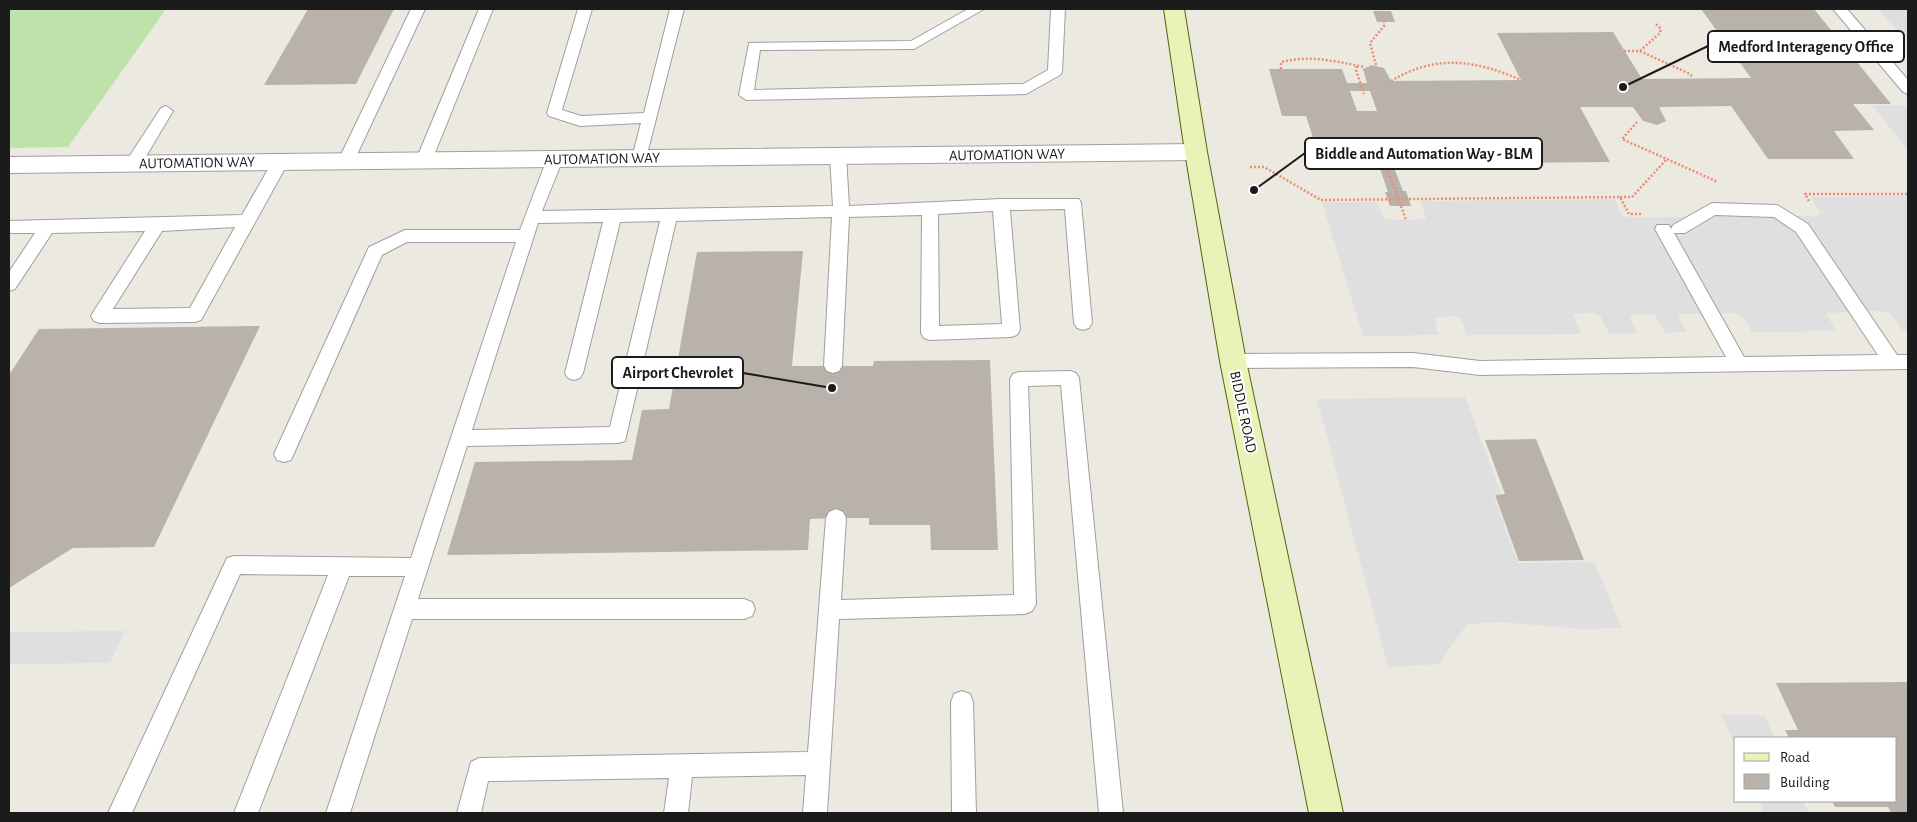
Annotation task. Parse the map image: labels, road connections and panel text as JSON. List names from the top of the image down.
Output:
{
  "streets": {
    "main road": ["BIDDLE ROAD"],
    "street": ["AUTOMATION WAY"]
  },
  "crossings": [
    ["AUTOMATION WAY", "BIDDLE ROAD"]
  ],
  "places": ["Medford Interagency Office", "Biddle and Automation Way - BLM", "Airport Chevrolet"],
  "legend": ["Road", "Building"]
}
